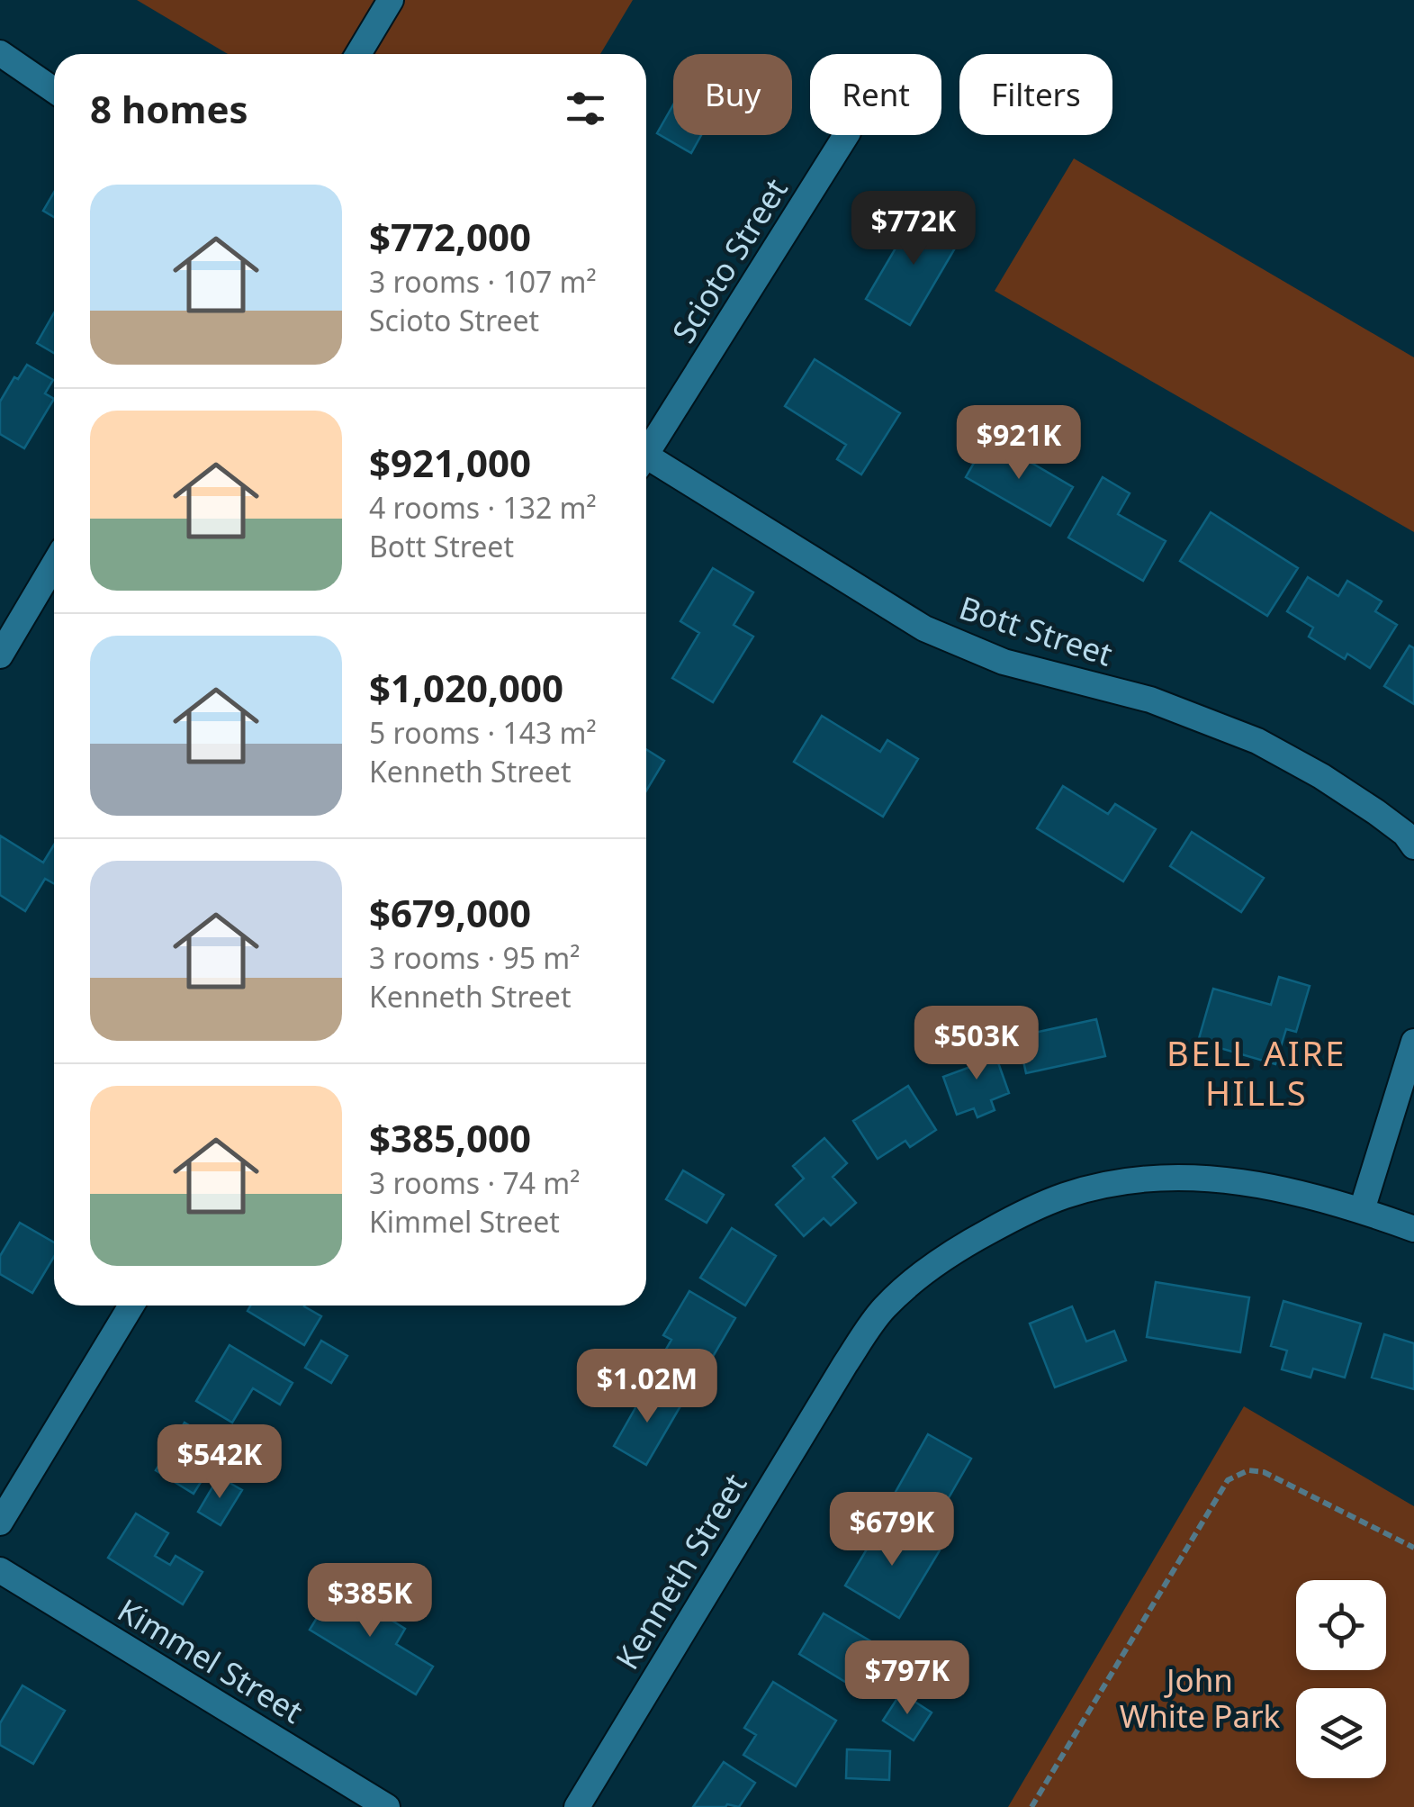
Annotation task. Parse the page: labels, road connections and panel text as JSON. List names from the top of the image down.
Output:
{
  "streets": {
    "street": [
      "Scioto Street",
      "Bott Street",
      "Kenneth Street",
      "Kimmel Street"
    ]
  },
  "districts": ["BELL AIRE HILLS"],
  "parks": ["John White Park"],
  "page": {
    "chip": ["Buy", "Rent", "Filters"],
    "heading": "8 homes",
    "list": [
      {
        "name": "$772,000",
        "note": "3 rooms · 107 m² · Scioto Street"
      },
      {
        "name": "$921,000",
        "note": "4 rooms · 132 m² · Bott Street"
      },
      {
        "name": "$1,020,000",
        "note": "5 rooms · 143 m² · Kenneth Street"
      },
      {
        "name": "$679,000",
        "note": "3 rooms · 95 m² · Kenneth Street"
      },
      {
        "name": "$385,000",
        "note": "3 rooms · 74 m² · Kimmel Street"
      }
    ],
    "price": [
      "$772K",
      "$921K",
      "$503K",
      "$1.02M",
      "$542K",
      "$679K",
      "$385K",
      "$797K"
    ]
  }
}
